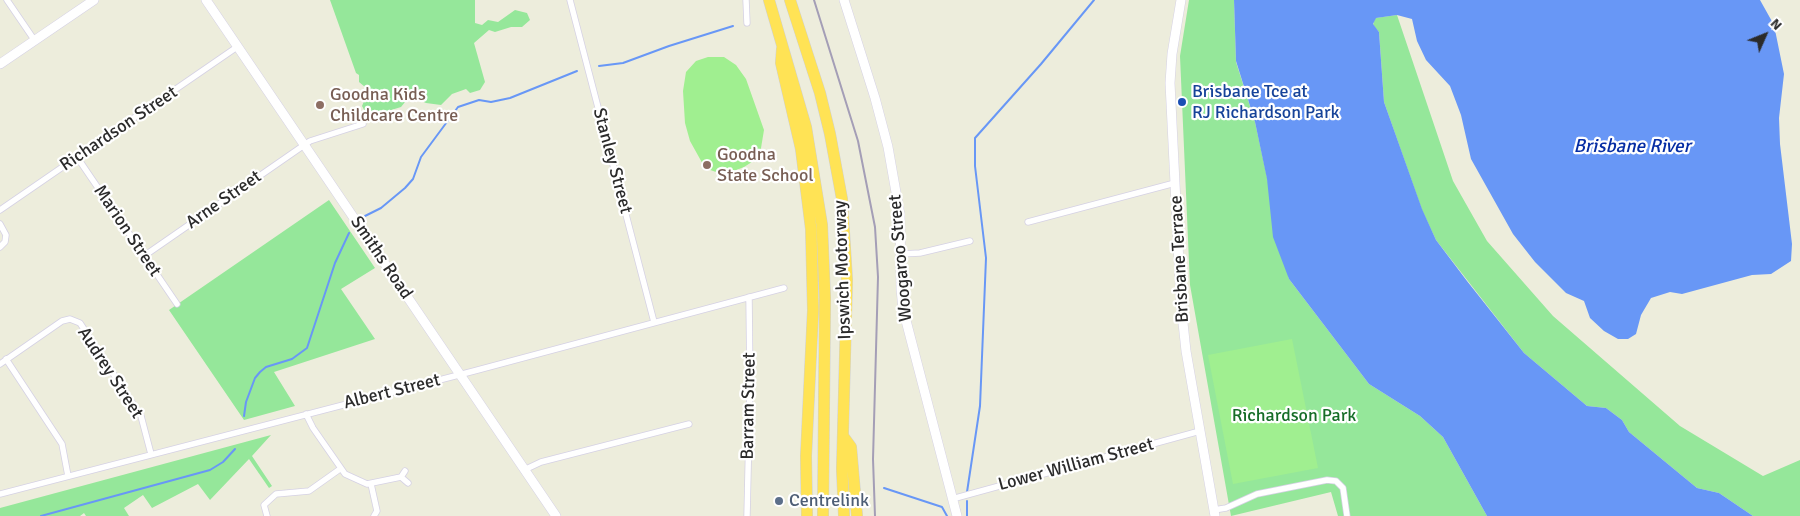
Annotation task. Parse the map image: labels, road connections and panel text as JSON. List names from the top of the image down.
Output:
{
  "streets": {
    "highway": ["Ipswich Motorway"],
    "street": [
      "Richardson Street",
      "Stanley Street",
      "Arne Street",
      "Marion Street",
      "Smiths Road",
      "Woogaroo Street",
      "Brisbane Terrace",
      "Audrey Street",
      "Albert Street",
      "Barram Street",
      "Lower William Street"
    ]
  },
  "crossings": [
    ["Richardson Street", "Marion Street"],
    ["Richardson Street", "Smiths Road"],
    ["Stanley Street", "Albert Street"],
    ["Arne Street", "Marion Street"],
    ["Arne Street", "Smiths Road"],
    ["Smiths Road", "Albert Street"],
    ["Woogaroo Street", "Lower William Street"],
    ["Brisbane Terrace", "Lower William Street"],
    ["Audrey Street", "Albert Street"],
    ["Albert Street", "Barram Street"]
  ],
  "water": ["Brisbane River"],
  "parks": ["Richardson Park"],
  "places": [
    "Brisbane Tce at RJ Richardson Park",
    "Goodna Kids Childcare Centre",
    "Goodna State School",
    "Centrelink"
  ],
  "north": "top right"
}
